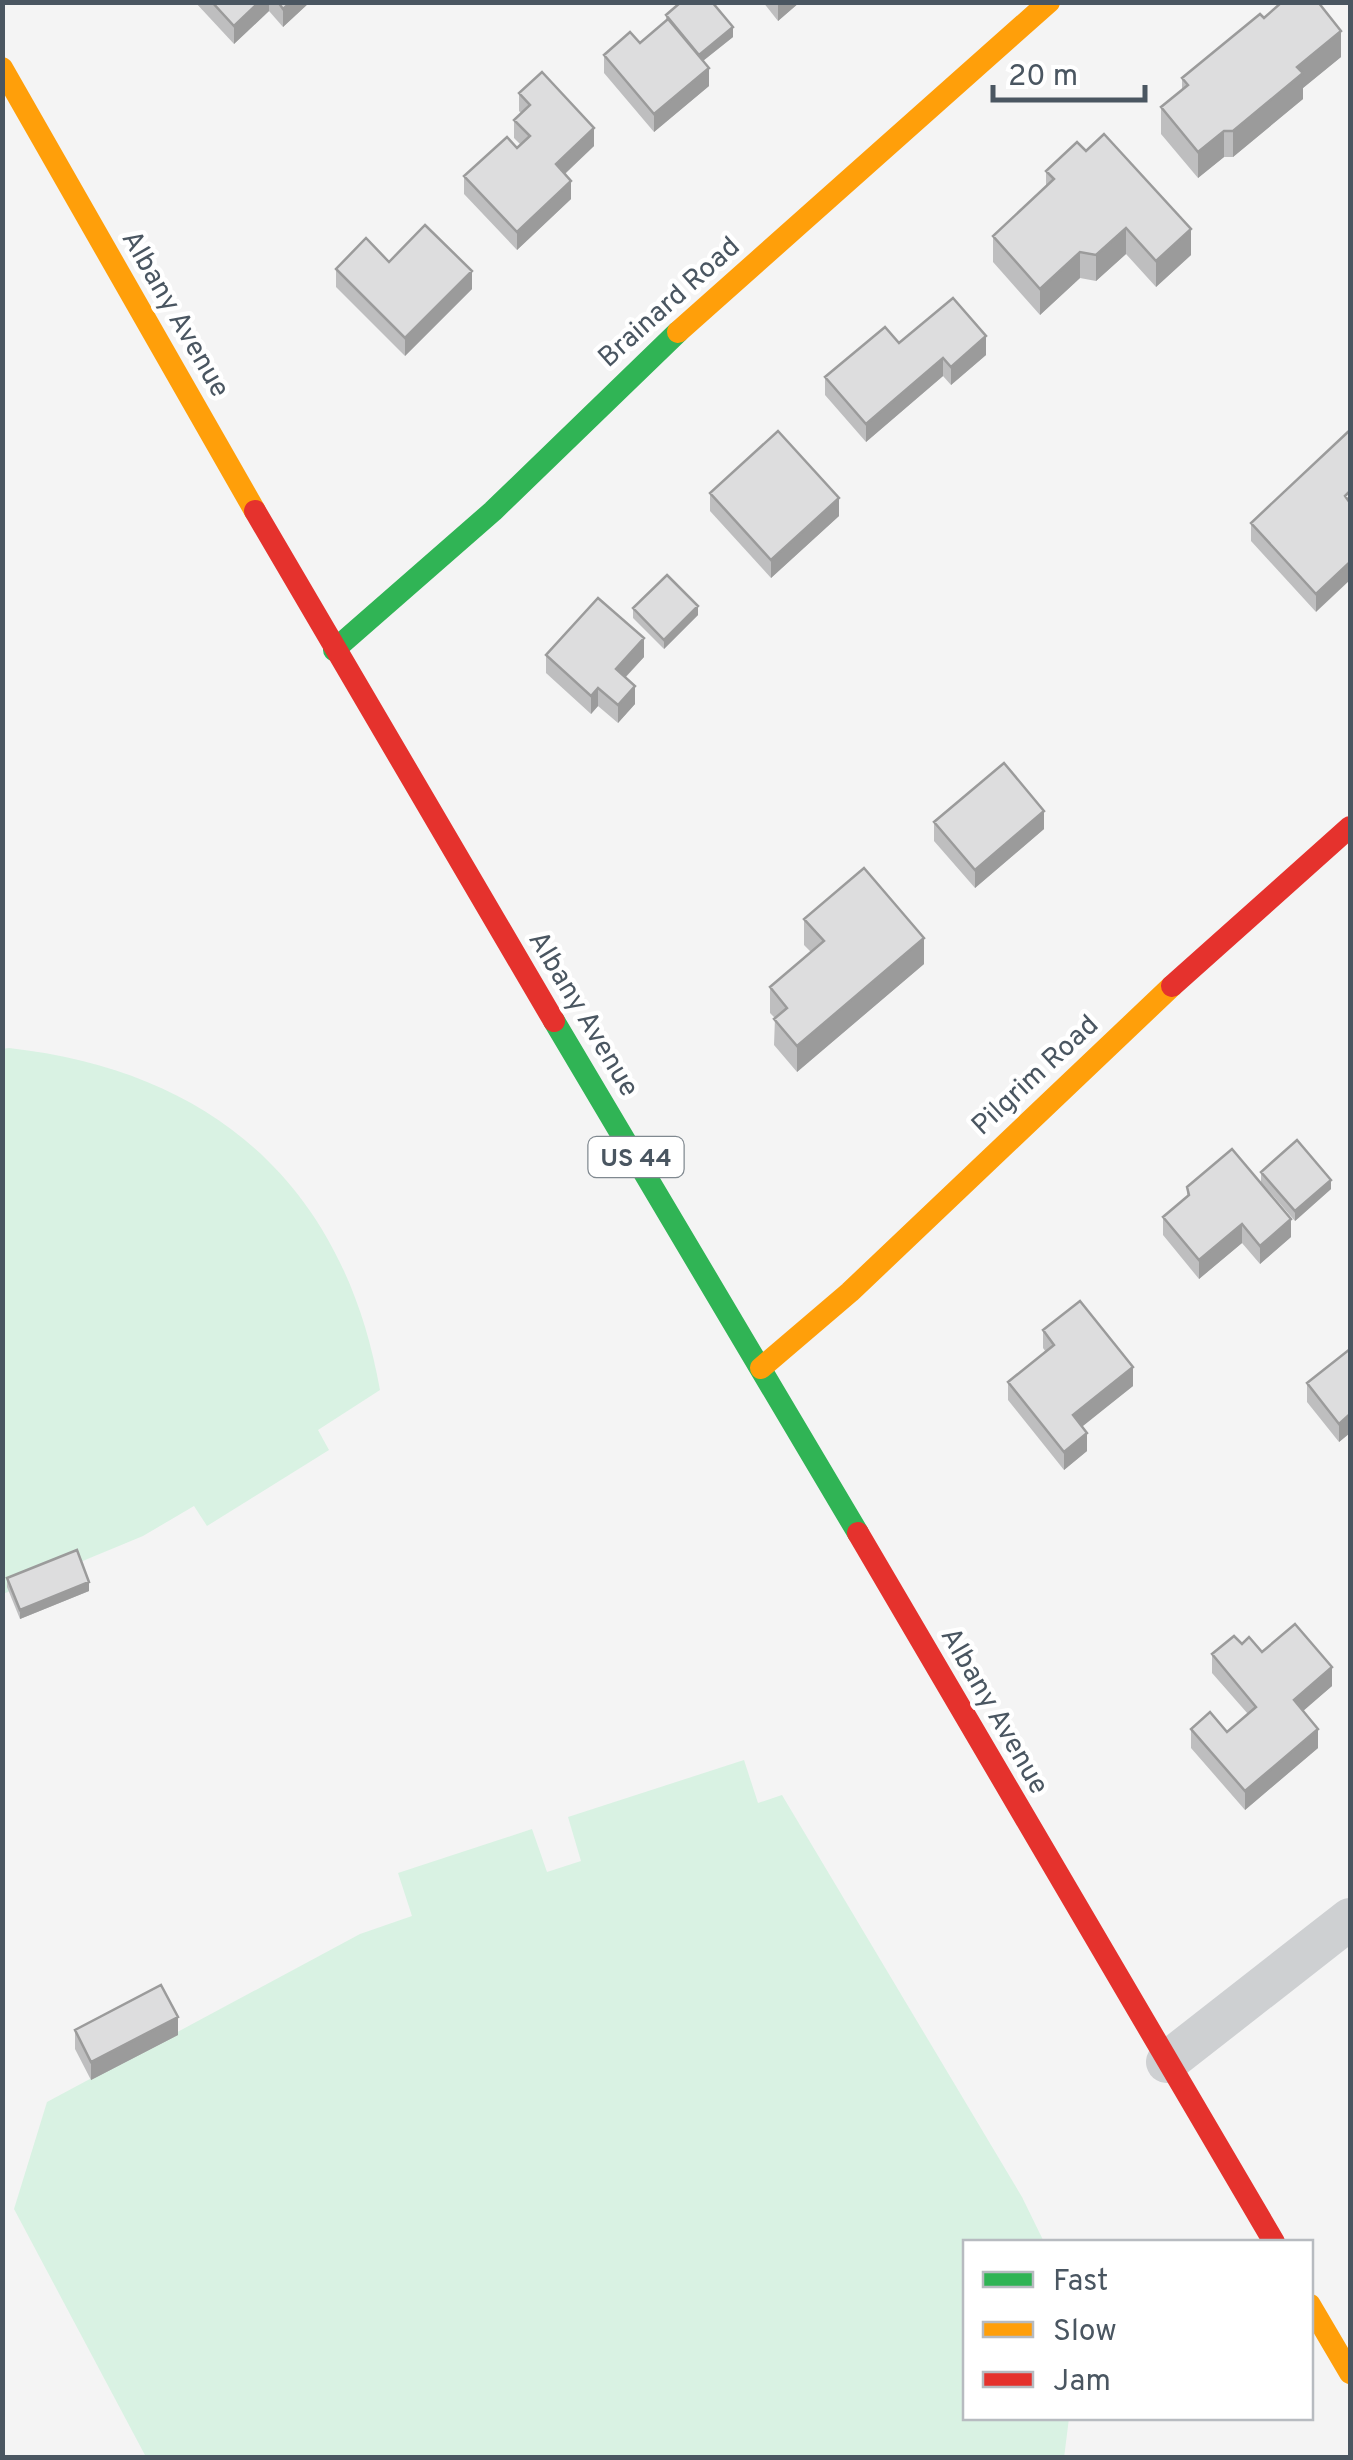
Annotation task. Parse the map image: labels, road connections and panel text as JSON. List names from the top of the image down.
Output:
{
  "streets": {
    "main road": [
      "Brainard Road",
      "Albany Avenue",
      "Pilgrim Road",
      "US 44"
    ]
  },
  "crossings": [
    ["Brainard Road", "Albany Avenue"],
    ["Albany Avenue", "Pilgrim Road"]
  ],
  "legend": ["Fast", "Slow", "Jam"],
  "scale_bar": "20 m"
}
